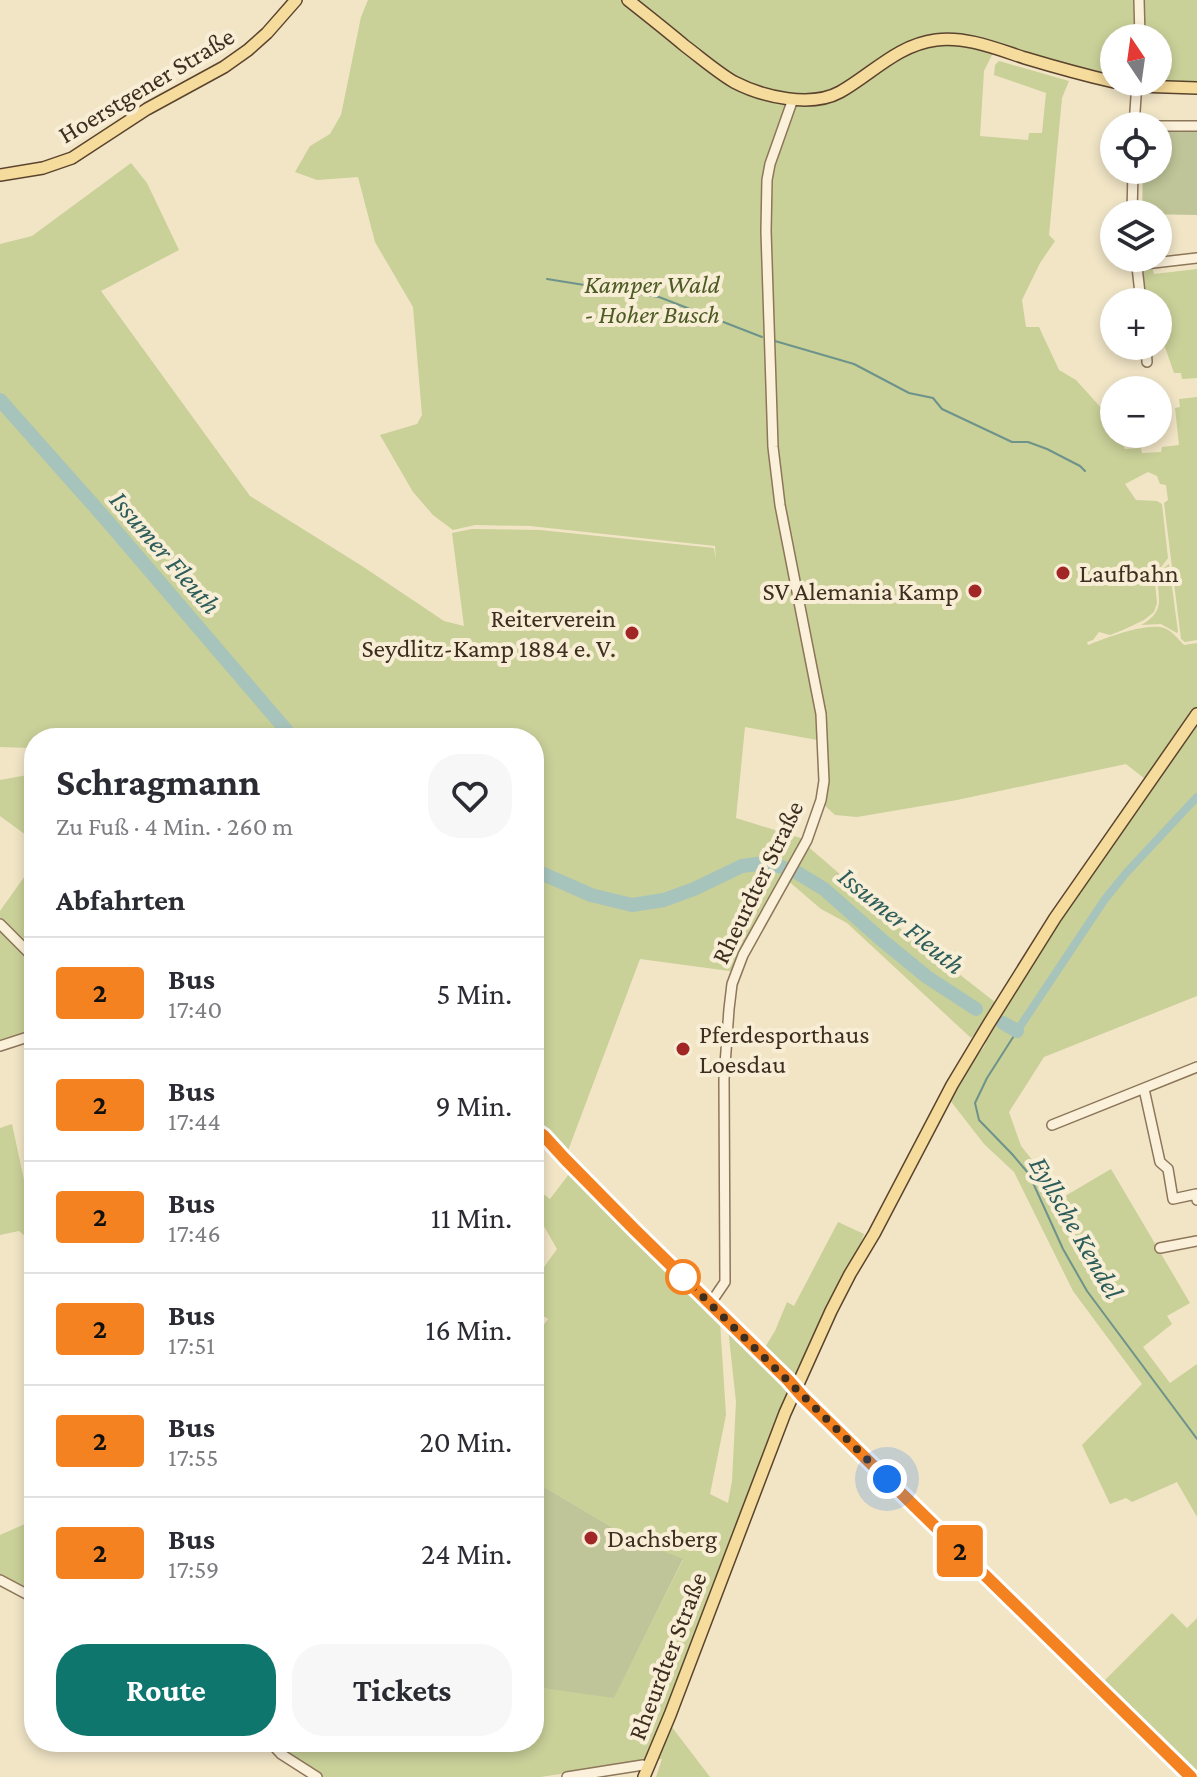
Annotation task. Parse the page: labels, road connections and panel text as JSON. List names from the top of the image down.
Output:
{
  "streets": {
    "main road": ["Hoerstgener Straße", "Rheurdter Straße"]
  },
  "water": ["Issumer Fleuth", "Eyllsche Kendel"],
  "parks": ["Kamper Wald - Hoher Busch"],
  "places": [
    "Laufbahn",
    "SV Alemania Kamp",
    "Reiterverein Seydlitz-Kamp 1884 e. V.",
    "Pferdesporthaus Loesdau",
    "Dachsberg"
  ],
  "lines": ["bus line 2"],
  "north": "top",
  "page": {
    "on_map": "2",
    "map_buttons": ["+", "−"],
    "heading": [
      ["Schragmann", "Zu Fuß · 4 Min. · 260 m"],
      "Abfahrten"
    ],
    "list": [
      {
        "mark": "2",
        "name": "Bus",
        "note": "17:40",
        "value": "5 Min."
      },
      {
        "mark": "2",
        "name": "Bus",
        "note": "17:44",
        "value": "9 Min."
      },
      {
        "mark": "2",
        "name": "Bus",
        "note": "17:46",
        "value": "11 Min."
      },
      {
        "mark": "2",
        "name": "Bus",
        "note": "17:51",
        "value": "16 Min."
      },
      {
        "mark": "2",
        "name": "Bus",
        "note": "17:55",
        "value": "20 Min."
      },
      {
        "mark": "2",
        "name": "Bus",
        "note": "17:59",
        "value": "24 Min."
      }
    ],
    "buttons": ["Route", "Tickets"]
  }
}
